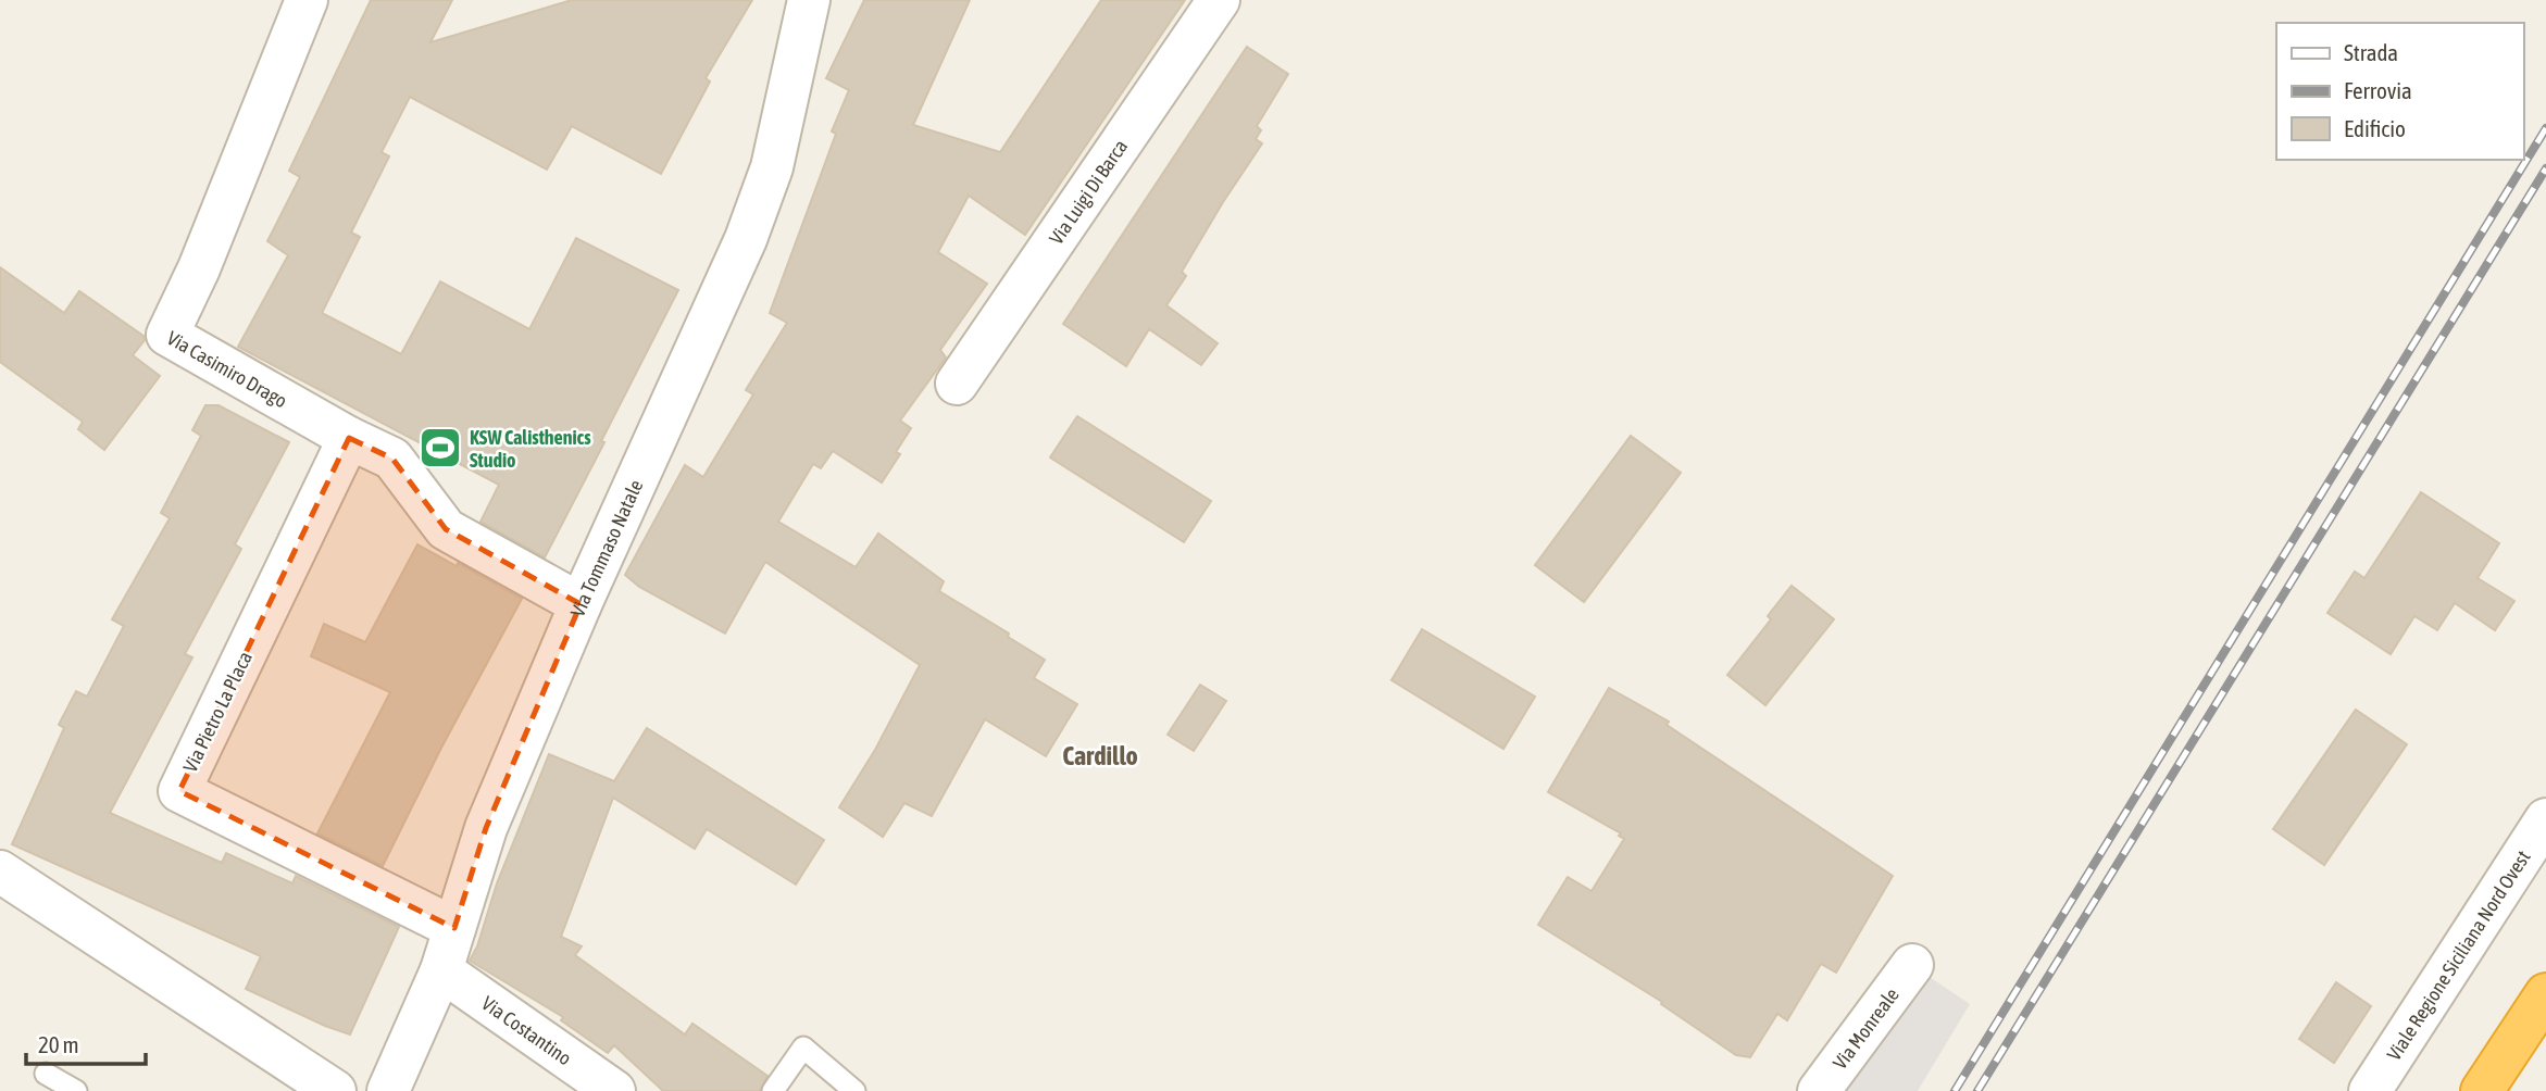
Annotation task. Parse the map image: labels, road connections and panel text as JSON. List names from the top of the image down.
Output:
{
  "streets": {
    "street": [
      "Via Luigi Di Barca",
      "Via Casimiro Drago",
      "Via Tommaso Natale",
      "Via Pietro La Placa",
      "Viale Regione Siciliana Nord Ovest",
      "Via Monreale",
      "Via Costantino"
    ]
  },
  "crossings": [
    ["Via Casimiro Drago", "Via Tommaso Natale"],
    ["Via Casimiro Drago", "Via Pietro La Placa"],
    ["Via Tommaso Natale", "Via Pietro La Placa"],
    ["Via Tommaso Natale", "Via Costantino"]
  ],
  "districts": ["Cardillo"],
  "places": {
    "sports": ["KSW Calisthenics Studio"]
  },
  "legend": ["Strada", "Ferrovia", "Edificio"],
  "scale_bar": "20 m"
}
